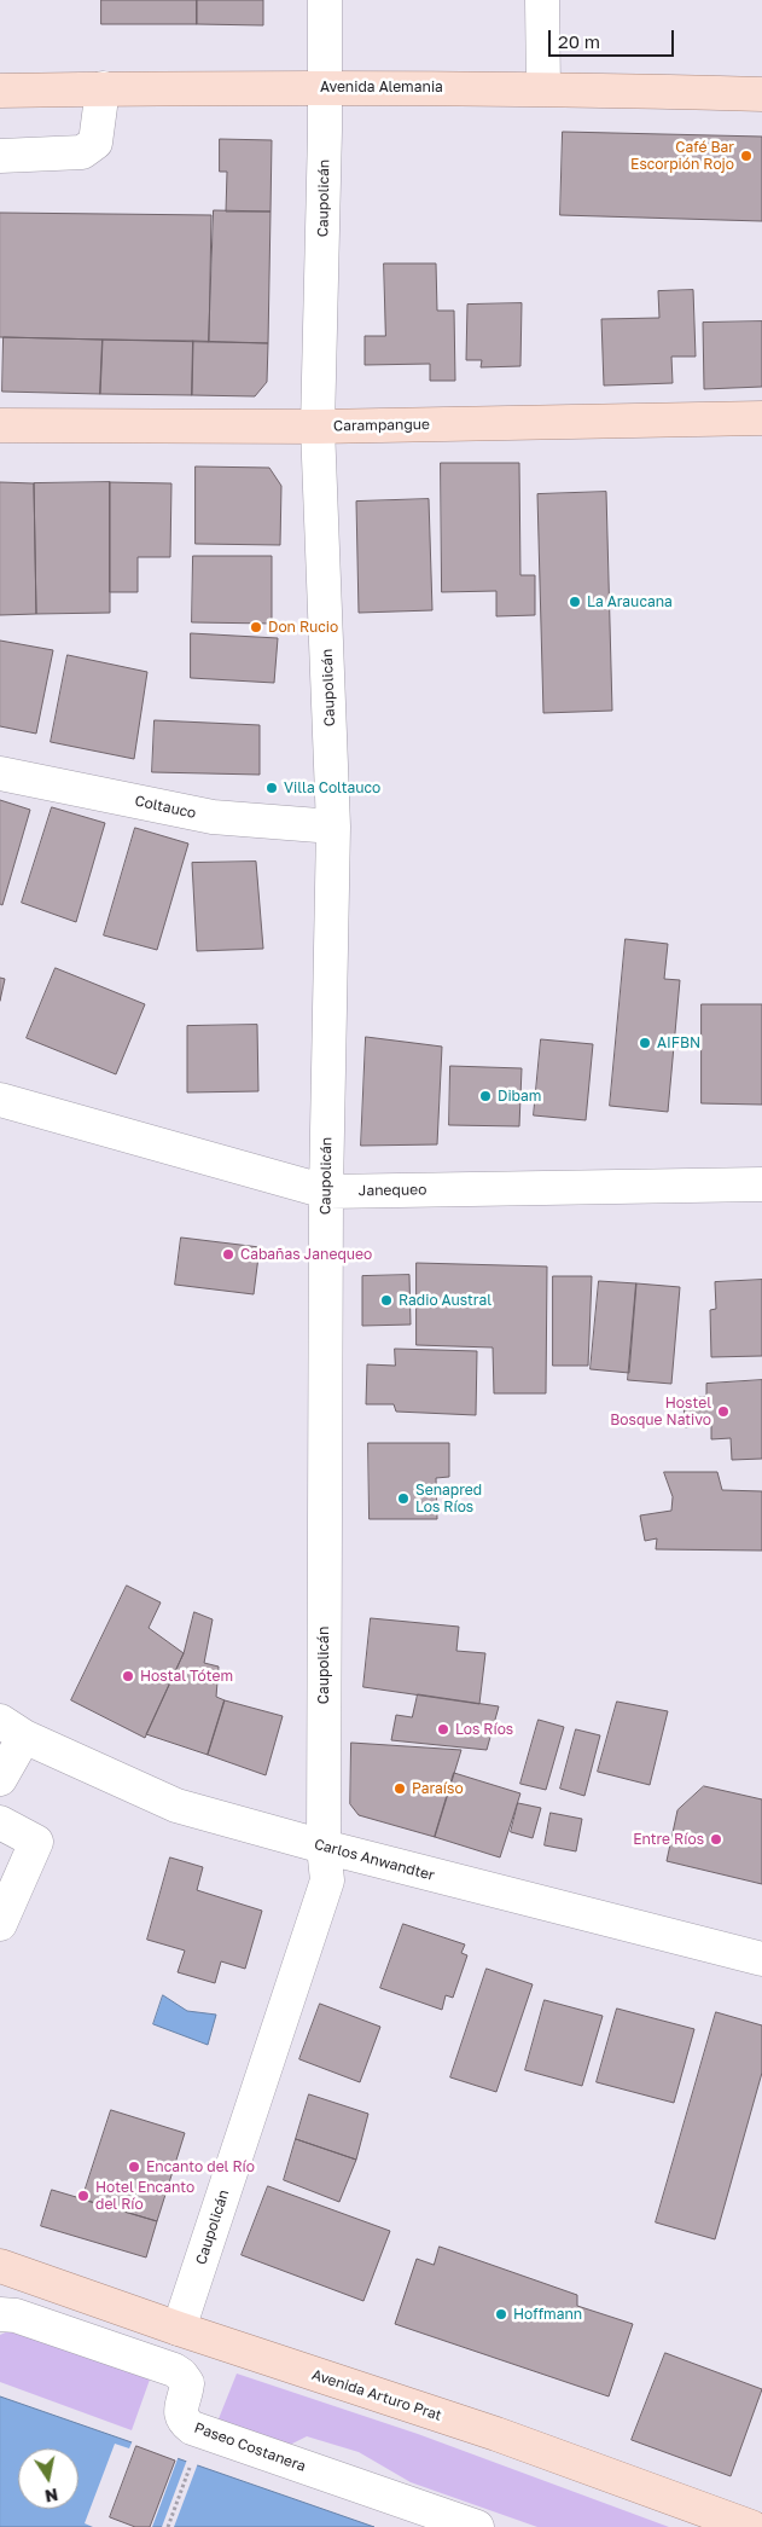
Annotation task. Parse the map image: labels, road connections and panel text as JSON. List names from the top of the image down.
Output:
{
  "streets": {
    "main road": ["Avenida Alemania", "Carampangue", "Avenida Arturo Prat"],
    "street": [
      "Caupolicán",
      "Coltauco",
      "Janequeo",
      "Carlos Anwandter",
      "Paseo Costanera"
    ]
  },
  "crossings": [
    ["Avenida Alemania", "Caupolicán"],
    ["Caupolicán", "Carampangue"],
    ["Caupolicán", "Coltauco"],
    ["Caupolicán", "Janequeo"],
    ["Caupolicán", "Carlos Anwandter"],
    ["Caupolicán", "Avenida Arturo Prat"]
  ],
  "places": [
    "Café Bar Escorpión Rojo",
    "La Araucana",
    "Don Rucio",
    "Villa Coltauco",
    "AIFBN",
    "Dibam",
    "Cabañas Janequeo",
    "Radio Austral",
    "Hostel Bosque Nativo",
    "Senapred Los Ríos",
    "Hostal Tótem",
    "Los Ríos",
    "Paraíso",
    "Entre Ríos",
    "Encanto del Río",
    "Hotel Encanto del Río",
    "Hoffmann"
  ],
  "scale_bar": "20 m",
  "north": "bottom"
}
